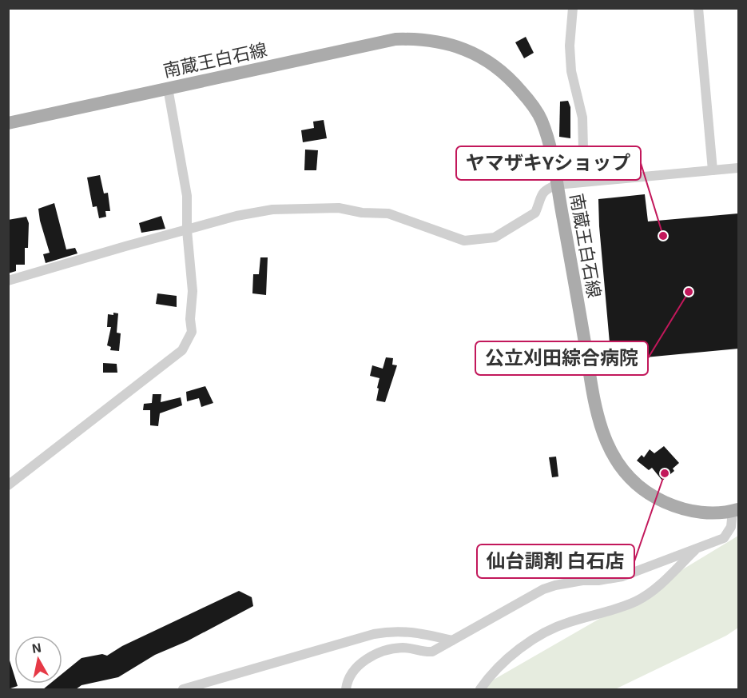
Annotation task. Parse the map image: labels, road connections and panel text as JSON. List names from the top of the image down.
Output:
{
  "streets": {
    "main road": ["南蔵王白石線"]
  },
  "places": ["ヤマザキYショップ", "公立刈田綜合病院", "仙台調剤 白石店"],
  "north": "top"
}
